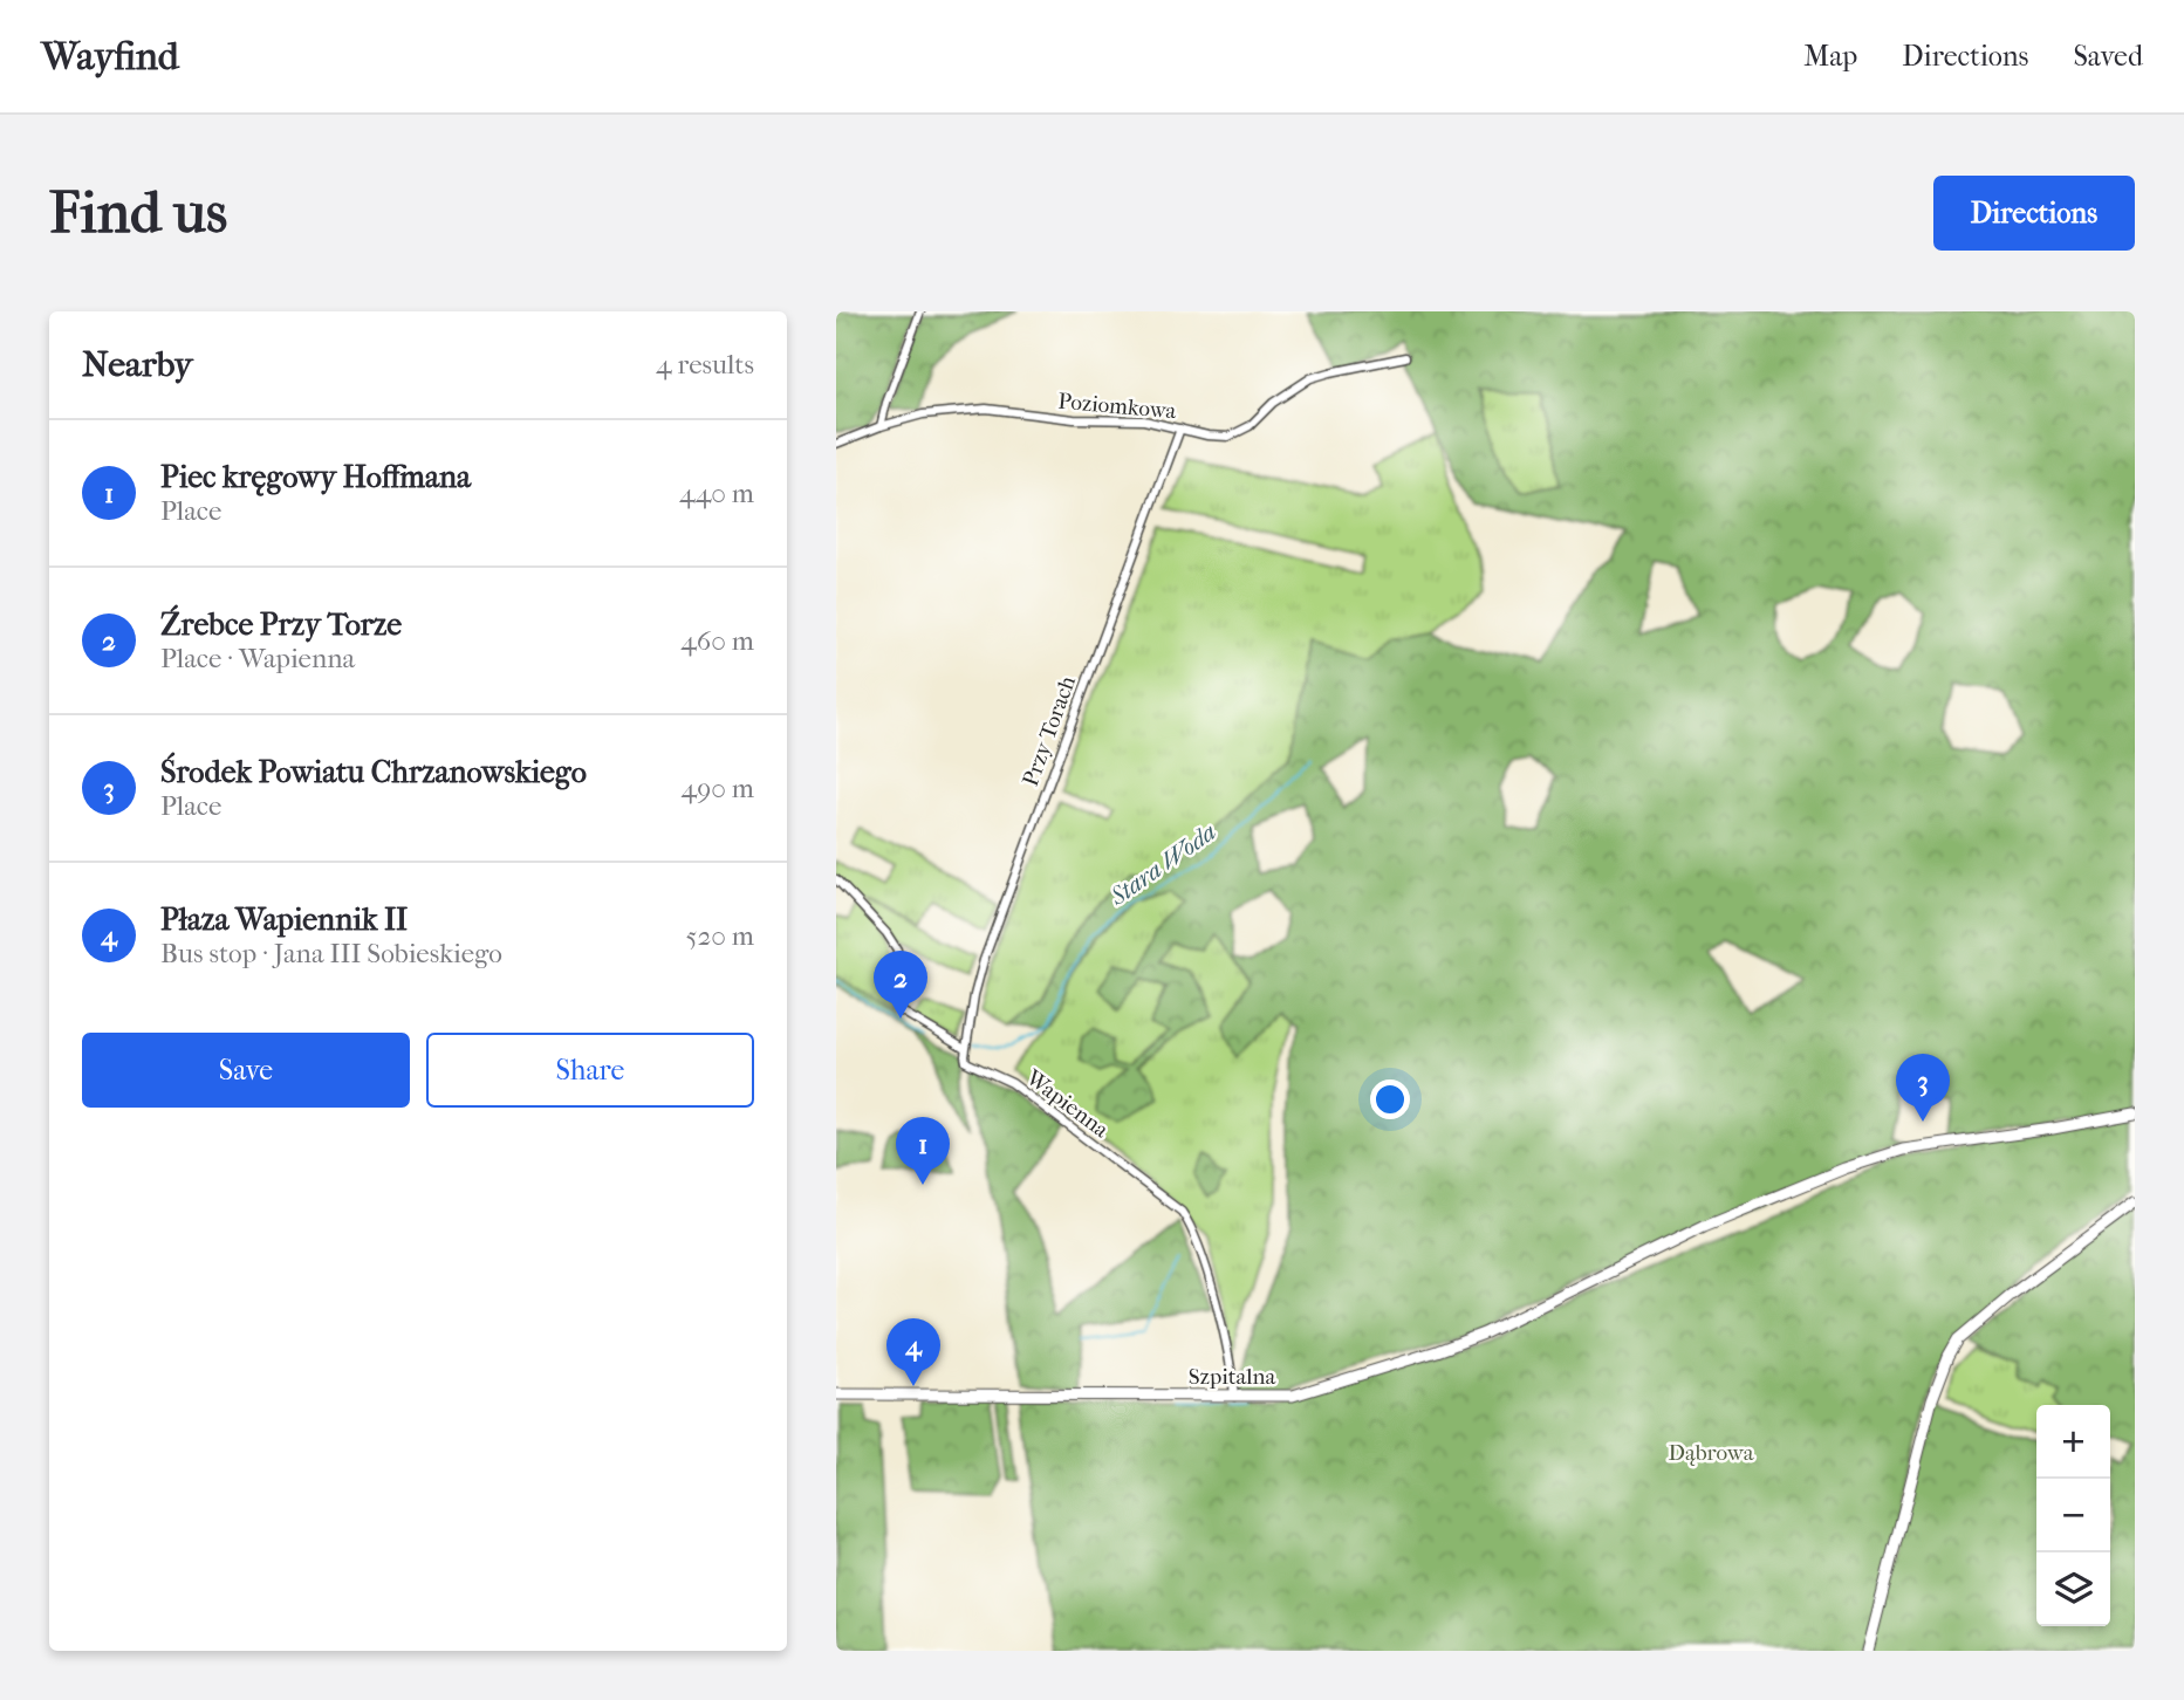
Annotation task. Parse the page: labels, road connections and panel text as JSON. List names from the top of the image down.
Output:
{
  "streets": {
    "main road": ["Szpitalna"],
    "street": ["Poziomkowa", "Przy Torach", "Wapienna"]
  },
  "crossings": [
    ["Poziomkowa", "Przy Torach"],
    ["Przy Torach", "Wapienna"],
    ["Wapienna", "Szpitalna"]
  ],
  "water": ["Stara Woda"],
  "parks": ["Dąbrowa"],
  "page": {
    "header": "Wayfind",
    "nav": ["Map", "Directions", "Saved"],
    "buttons": [
      "Directions",
      ["Save", "Share"]
    ],
    "title": "Find us",
    "heading": ["Nearby", "4 results"],
    "list": [
      {
        "mark": "1",
        "name": "Piec kręgowy Hoffmana",
        "note": "Place",
        "value": "440 m"
      },
      {
        "mark": "2",
        "name": "Źrebce Przy Torze",
        "note": "Place · Wapienna",
        "value": "460 m"
      },
      {
        "mark": "3",
        "name": "Środek Powiatu Chrzanowskiego",
        "note": "Place",
        "value": "490 m"
      },
      {
        "mark": "4",
        "name": "Płaza Wapiennik II",
        "note": "Bus stop · Jana III Sobieskiego",
        "value": "520 m"
      }
    ],
    "pins": [
      "2",
      "3",
      "1",
      "4"
    ],
    "map_buttons": ["+", "−"]
  }
}
